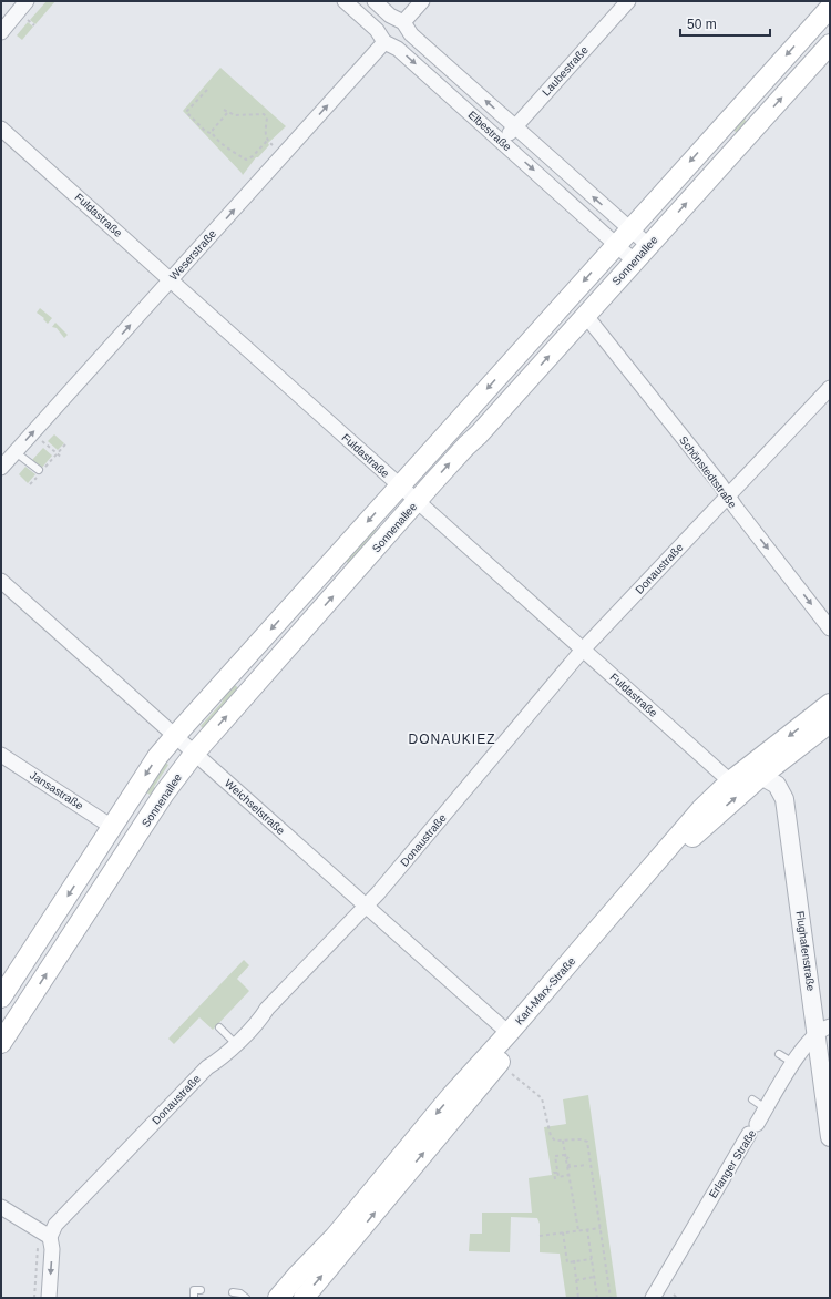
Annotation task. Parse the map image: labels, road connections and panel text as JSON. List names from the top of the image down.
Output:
{
  "streets": {
    "main road": ["Sonnenallee", "Karl-Marx-Straße"],
    "street": [
      "Laubestraße",
      "Elbestraße",
      "Fuldastraße",
      "Weserstraße",
      "Schönstedtstraße",
      "Donaustraße",
      "Jansastraße",
      "Weichselstraße",
      "Flughafenstraße",
      "Erlanger Straße"
    ]
  },
  "crossings": [
    ["Laubestraße", "Elbestraße"],
    ["Elbestraße", "Weserstraße"],
    ["Elbestraße", "Sonnenallee"],
    ["Fuldastraße", "Weserstraße"],
    ["Fuldastraße", "Sonnenallee"],
    ["Fuldastraße", "Donaustraße"],
    ["Fuldastraße", "Karl-Marx-Straße"],
    ["Sonnenallee", "Schönstedtstraße"],
    ["Sonnenallee", "Weichselstraße"],
    ["Schönstedtstraße", "Donaustraße"],
    ["Donaustraße", "Weichselstraße"],
    ["Weichselstraße", "Karl-Marx-Straße"],
    ["Flughafenstraße", "Karl-Marx-Straße"],
    ["Flughafenstraße", "Erlanger Straße"]
  ],
  "one_way": ["Weserstraße", "Schönstedtstraße"],
  "districts": ["DONAUKIEZ"],
  "scale_bar": "50 m"
}
